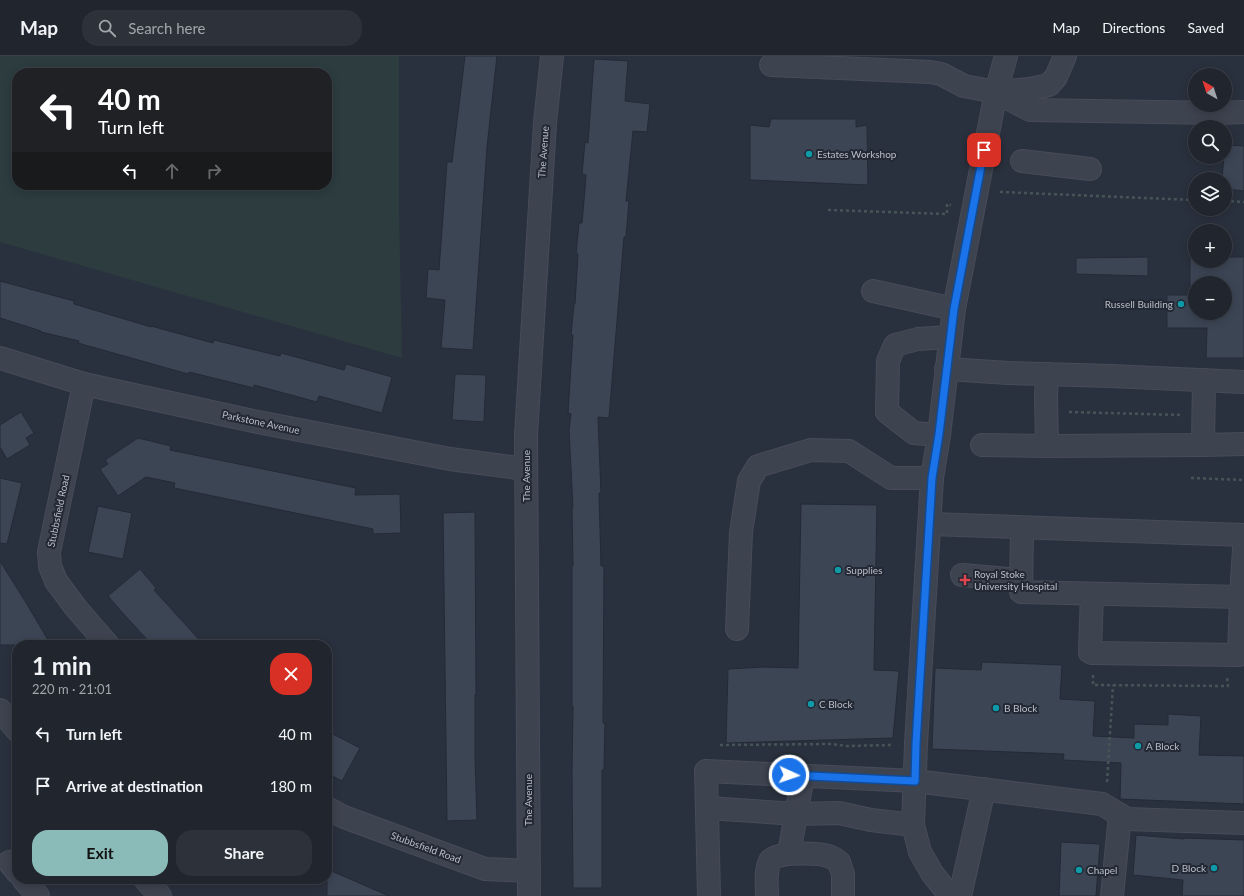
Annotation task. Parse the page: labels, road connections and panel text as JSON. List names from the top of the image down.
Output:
{
  "streets": {
    "street": ["The Avenue", "Parkstone Avenue", "Stubbsfield Road"]
  },
  "crossings": [
    ["The Avenue", "Parkstone Avenue"],
    ["The Avenue", "Stubbsfield Road"],
    ["Parkstone Avenue", "Stubbsfield Road"]
  ],
  "places": {
    "other": [
      "Estates Workshop",
      "Russell Building",
      "Supplies",
      "C Block",
      "B Block",
      "A Block",
      "D Block",
      "Chapel"
    ],
    "health": ["Royal Stoke University Hospital"]
  },
  "north": "top left",
  "page": {
    "header": "Map",
    "search": "Search here",
    "nav": ["Map", "Directions", "Saved"],
    "map_buttons": ["+", "−"],
    "turn": ["40 m", "Turn left"],
    "heading": ["1 min", "220 m · 21:01"],
    "list": [
      {
        "name": "Turn left",
        "value": "40 m"
      },
      {
        "name": "Arrive at destination",
        "value": "180 m"
      }
    ],
    "buttons": ["Exit", "Share"]
  }
}
